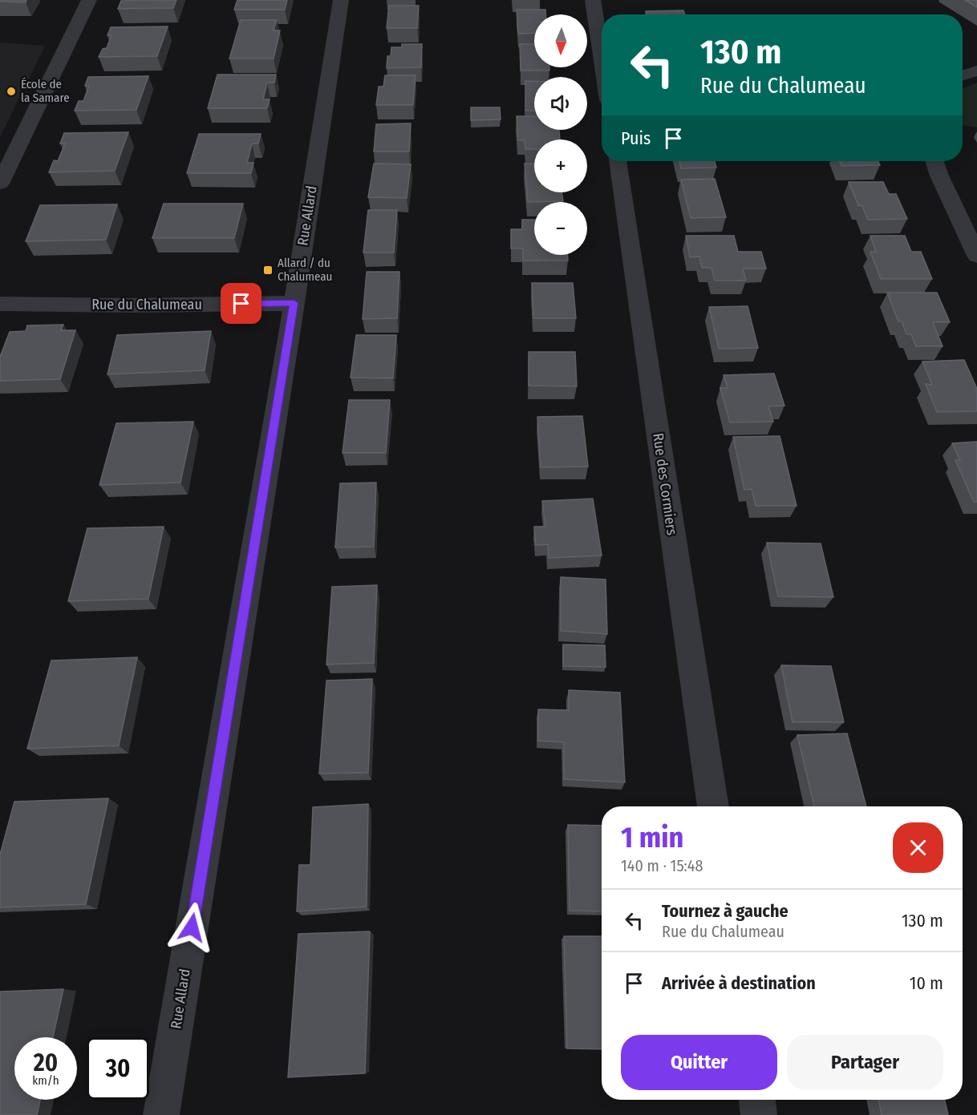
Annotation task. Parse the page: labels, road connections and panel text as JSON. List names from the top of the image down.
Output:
{
  "streets": {
    "street": ["Rue Allard", "Rue du Chalumeau", "Rue des Cormiers"]
  },
  "crossings": [
    ["Rue Allard", "Rue du Chalumeau"]
  ],
  "places": {
    "other": ["École de la Samare"],
    "transit": ["Allard / du Chalumeau"]
  },
  "north": "bottom",
  "page": {
    "map_buttons": ["+", "−"],
    "turn": ["130 m", "Rue du Chalumeau"],
    "then": "Puis",
    "heading": ["1 min", "140 m · 15:48"],
    "list": [
      {
        "name": "Tournez à gauche",
        "note": "Rue du Chalumeau",
        "value": "130 m"
      },
      {
        "name": "Arrivée à destination",
        "value": "10 m"
      }
    ],
    "buttons": ["Quitter", "Partager"],
    "speed": "20 km/h",
    "limit": "30"
  }
}
